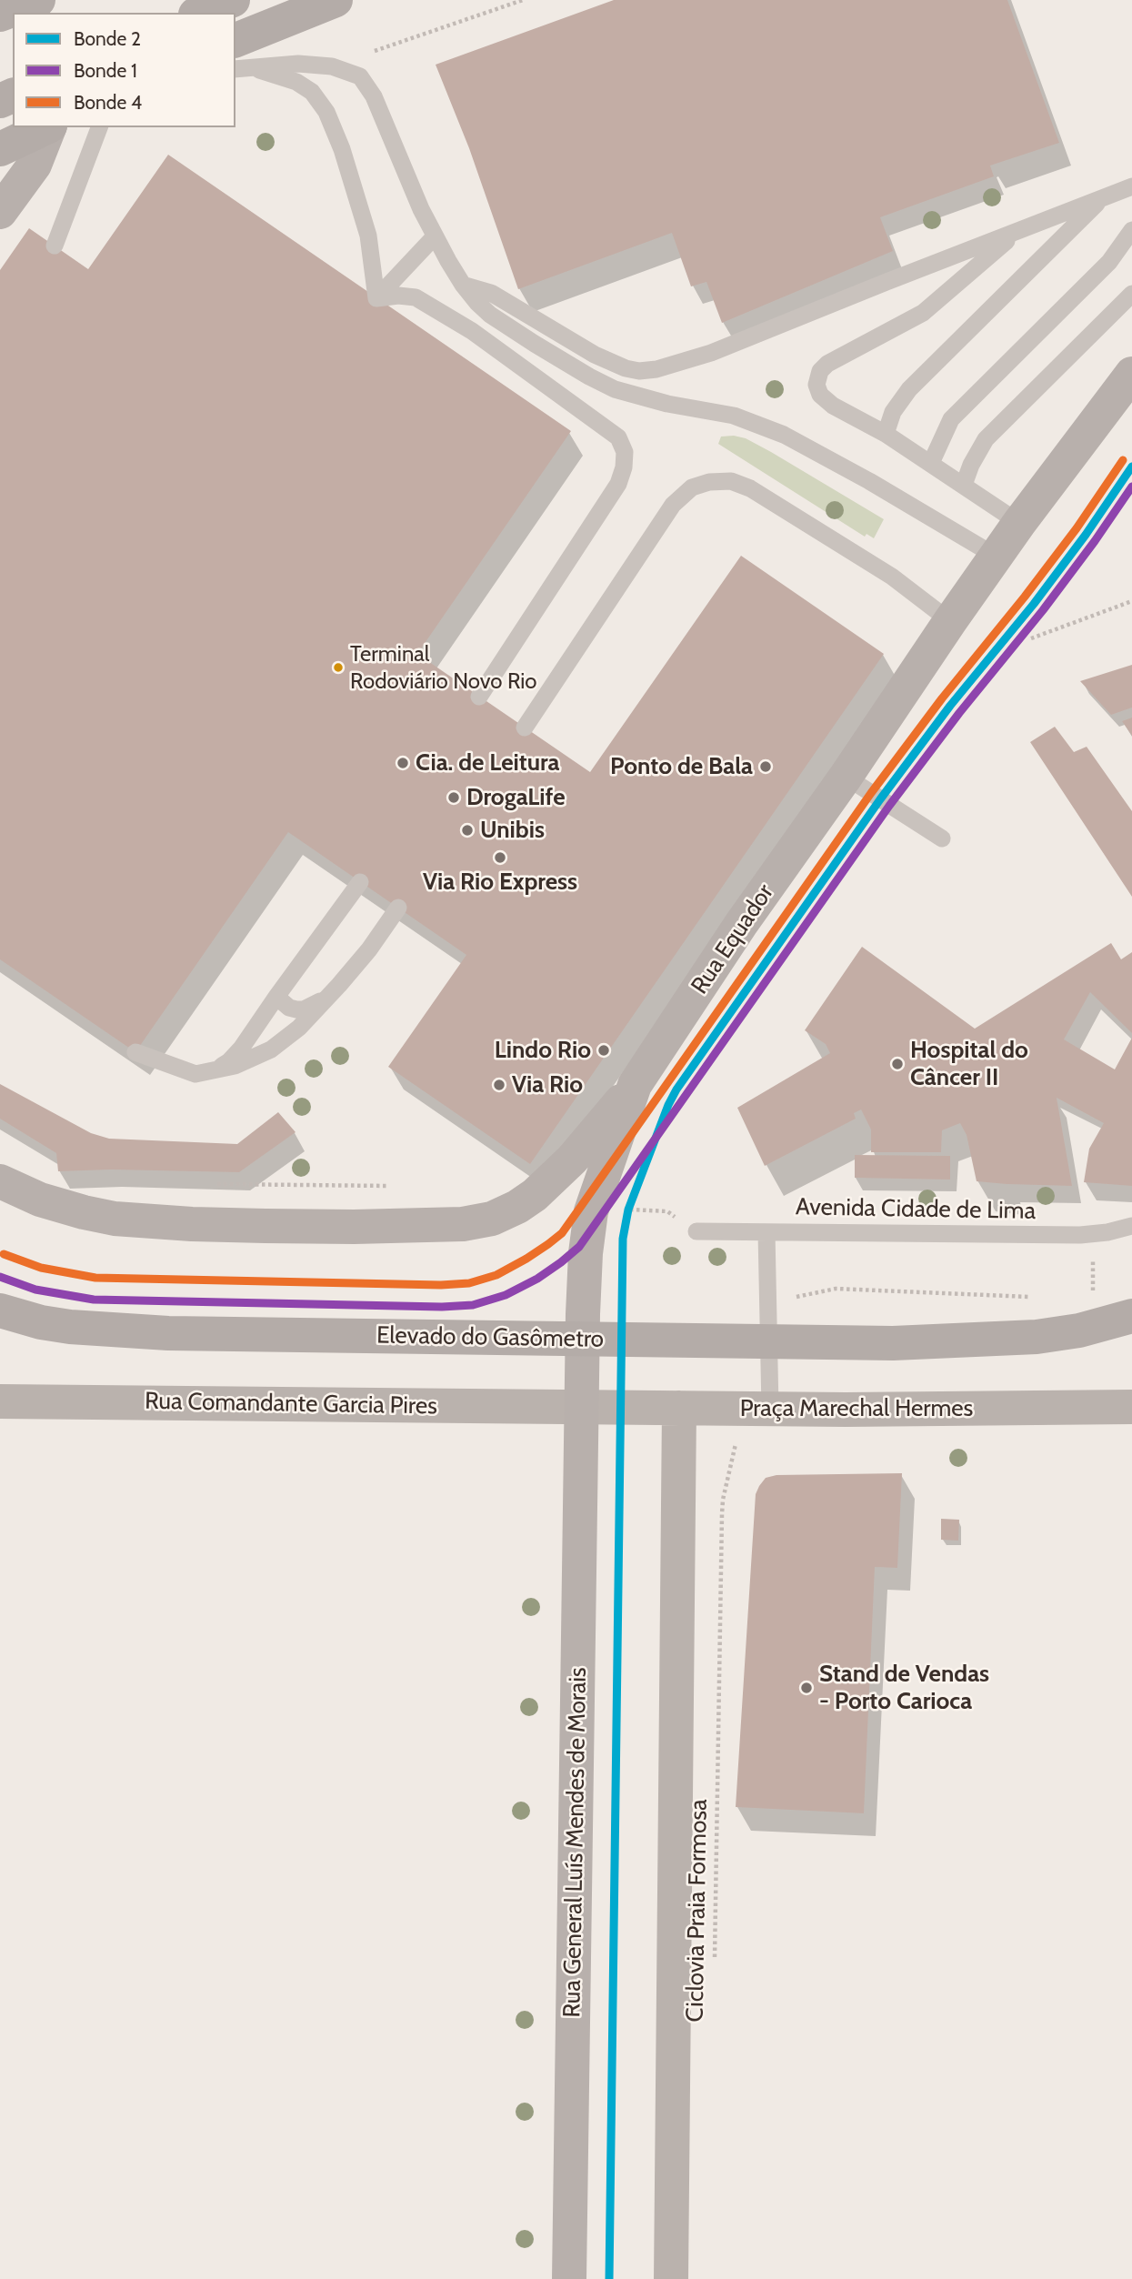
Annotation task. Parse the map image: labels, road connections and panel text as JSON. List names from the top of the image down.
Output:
{
  "streets": {
    "highway": ["Elevado do Gasômetro"],
    "main road": [
      "Rua Equador",
      "Rua Comandante Garcia Pires",
      "Praça Marechal Hermes",
      "Rua General Luís Mendes de Morais"
    ],
    "lane": ["Avenida Cidade de Lima"],
    "path": ["Ciclovia Praia Formosa"]
  },
  "crossings": [
    ["Rua Equador", "Rua Comandante Garcia Pires"],
    ["Rua Equador", "Praça Marechal Hermes"],
    ["Rua Equador", "Rua General Luís Mendes de Morais"],
    ["Rua Comandante Garcia Pires", "Praça Marechal Hermes"],
    ["Rua Comandante Garcia Pires", "Rua General Luís Mendes de Morais"],
    ["Praça Marechal Hermes", "Rua General Luís Mendes de Morais"]
  ],
  "places": [
    "Terminal Rodoviário Novo Rio",
    "Cia. de Leitura",
    "Ponto de Bala",
    "DrogaLife",
    "Unibis",
    "Via Rio Express",
    "Lindo Rio",
    "Hospital do Câncer II",
    "Via Rio",
    "Stand de Vendas - Porto Carioca"
  ],
  "lines": ["tram line 4", "tram line 2", "tram line 1"],
  "legend": ["Bonde 2", "Bonde 1", "Bonde 4"]
}
